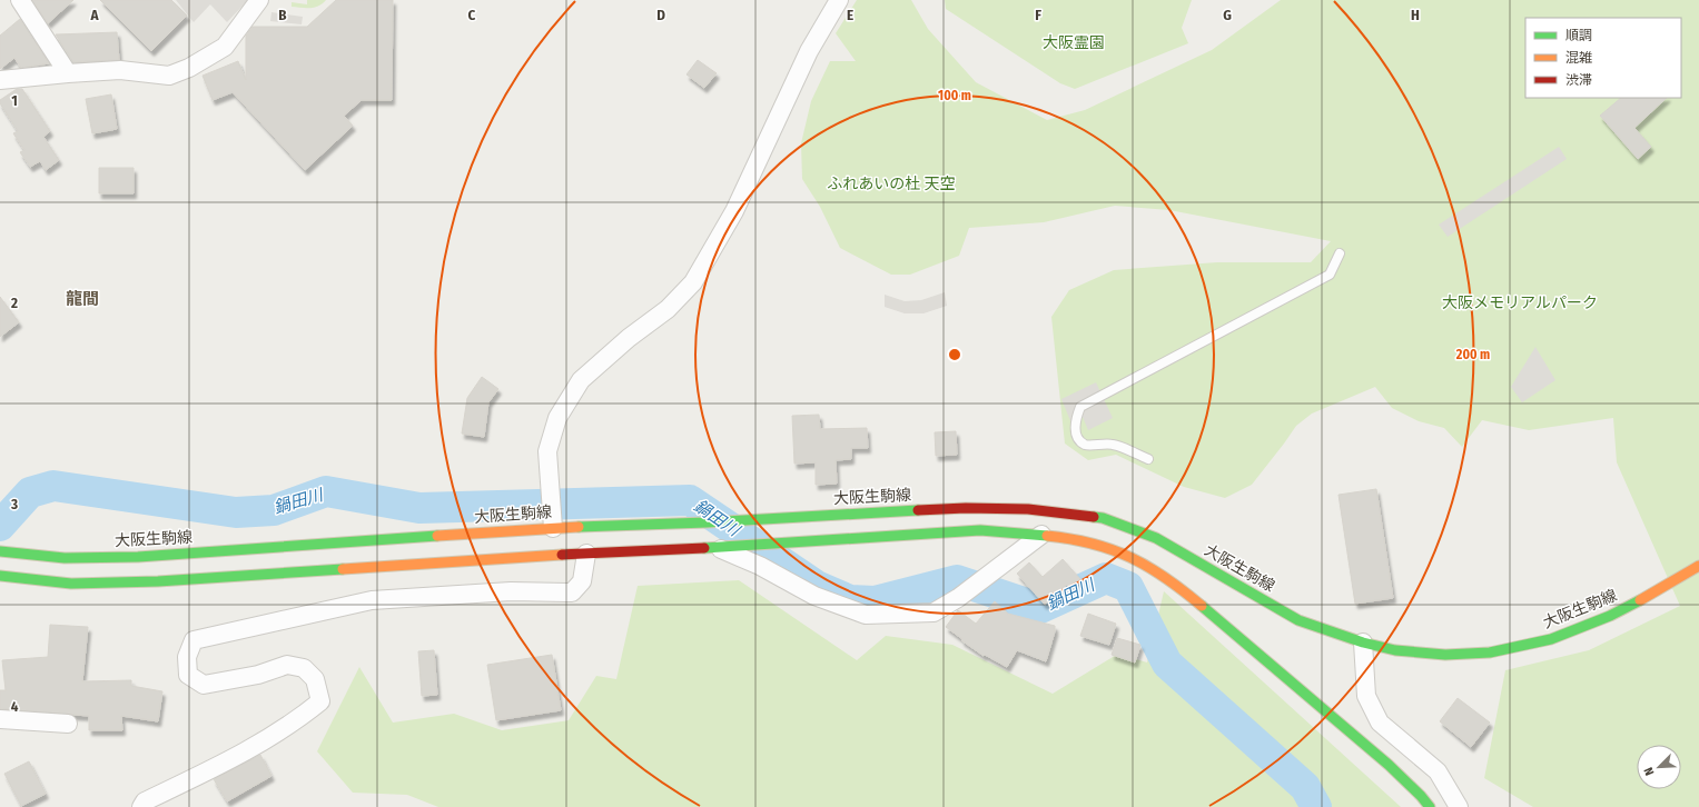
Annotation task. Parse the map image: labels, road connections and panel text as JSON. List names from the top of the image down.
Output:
{
  "streets": {
    "main road": ["大阪生駒線"]
  },
  "districts": ["龍間"],
  "water": ["鍋田川"],
  "parks": ["大阪霊園", "ふれあいの杜 天空", "大阪メモリアルパーク"],
  "legend": ["順調", "混雑", "渋滞"],
  "north": "bottom left",
  "grid": {
    "columns": [
      "A",
      "B",
      "C",
      "D",
      "E",
      "F",
      "G",
      "H"
    ],
    "rows": [
      "1",
      "2",
      "3",
      "4"
    ]
  },
  "rings": ["100 m", "200 m"]
}
